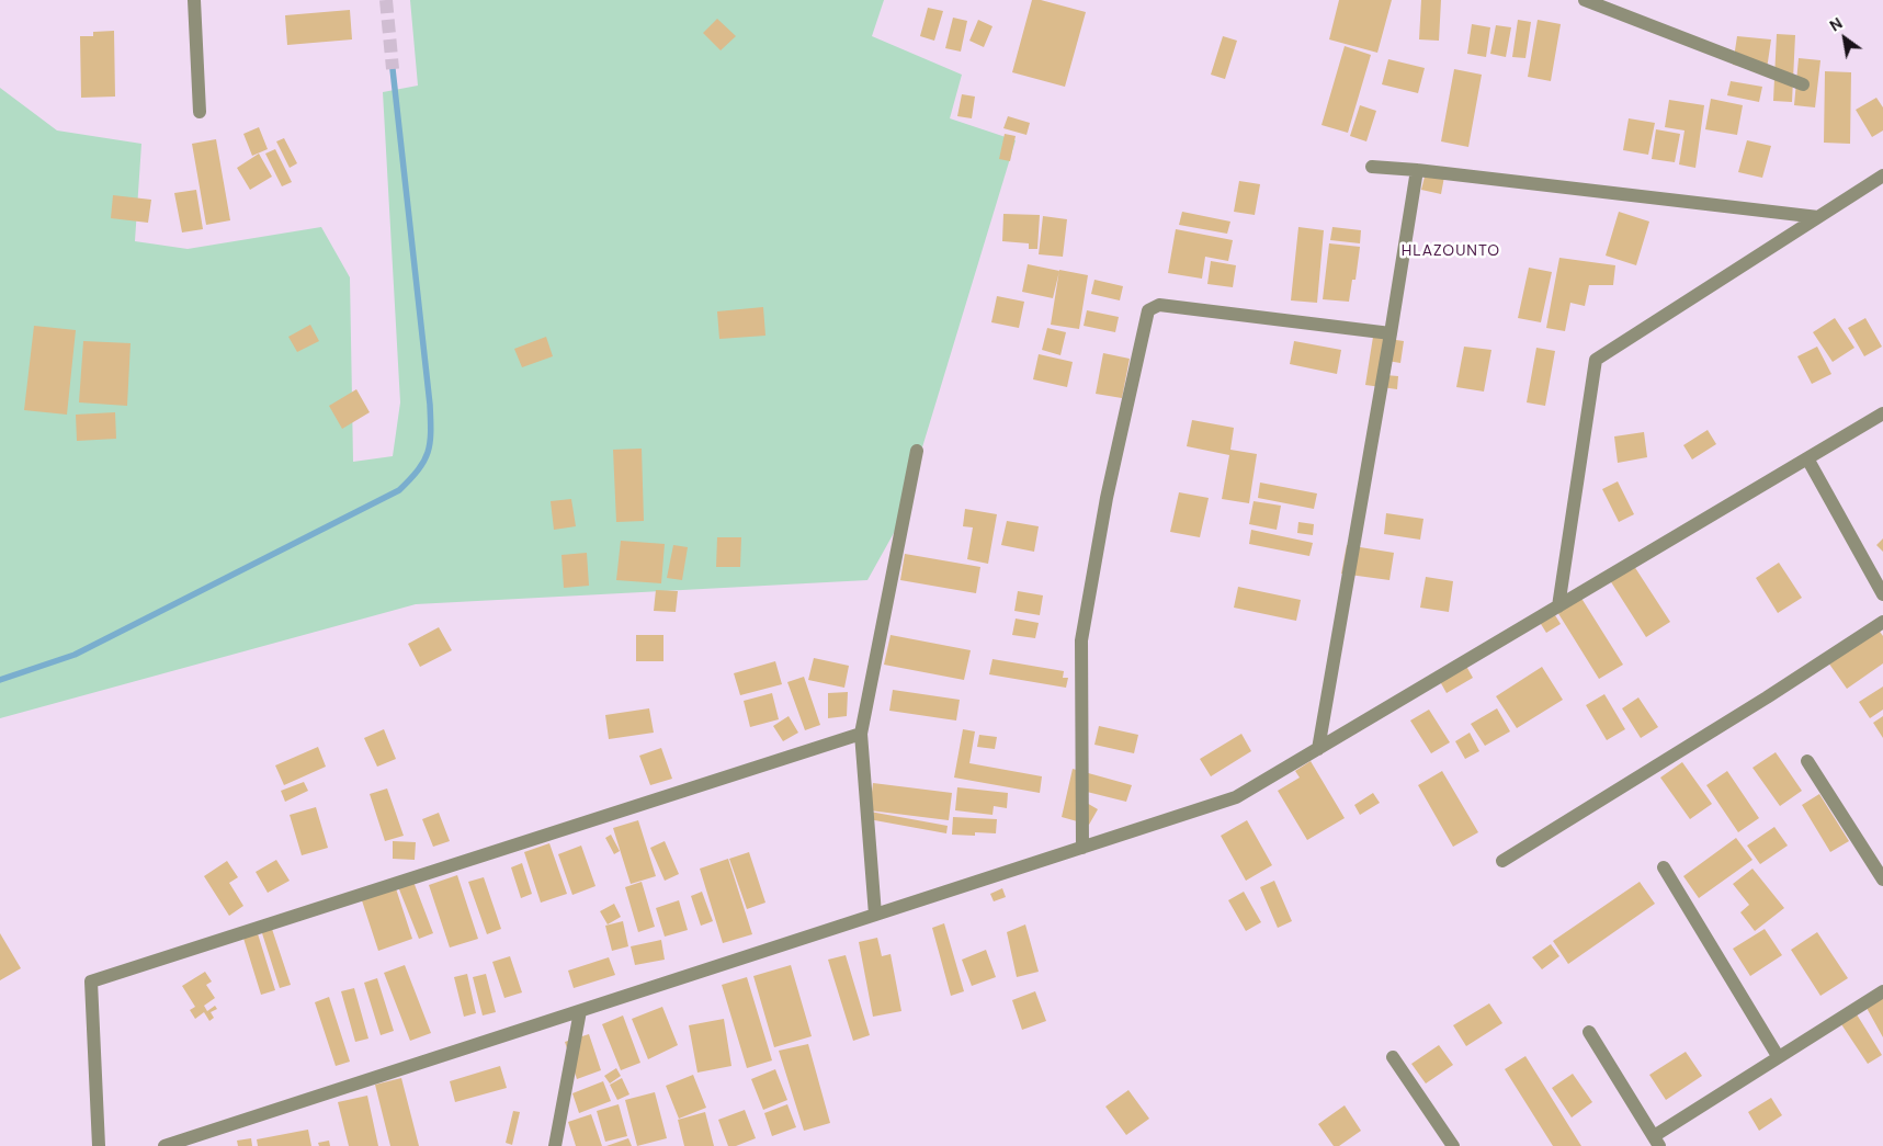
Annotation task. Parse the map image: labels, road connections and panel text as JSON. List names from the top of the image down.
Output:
{
  "districts": ["HLAZOUNTO"],
  "north": "top left"
}
